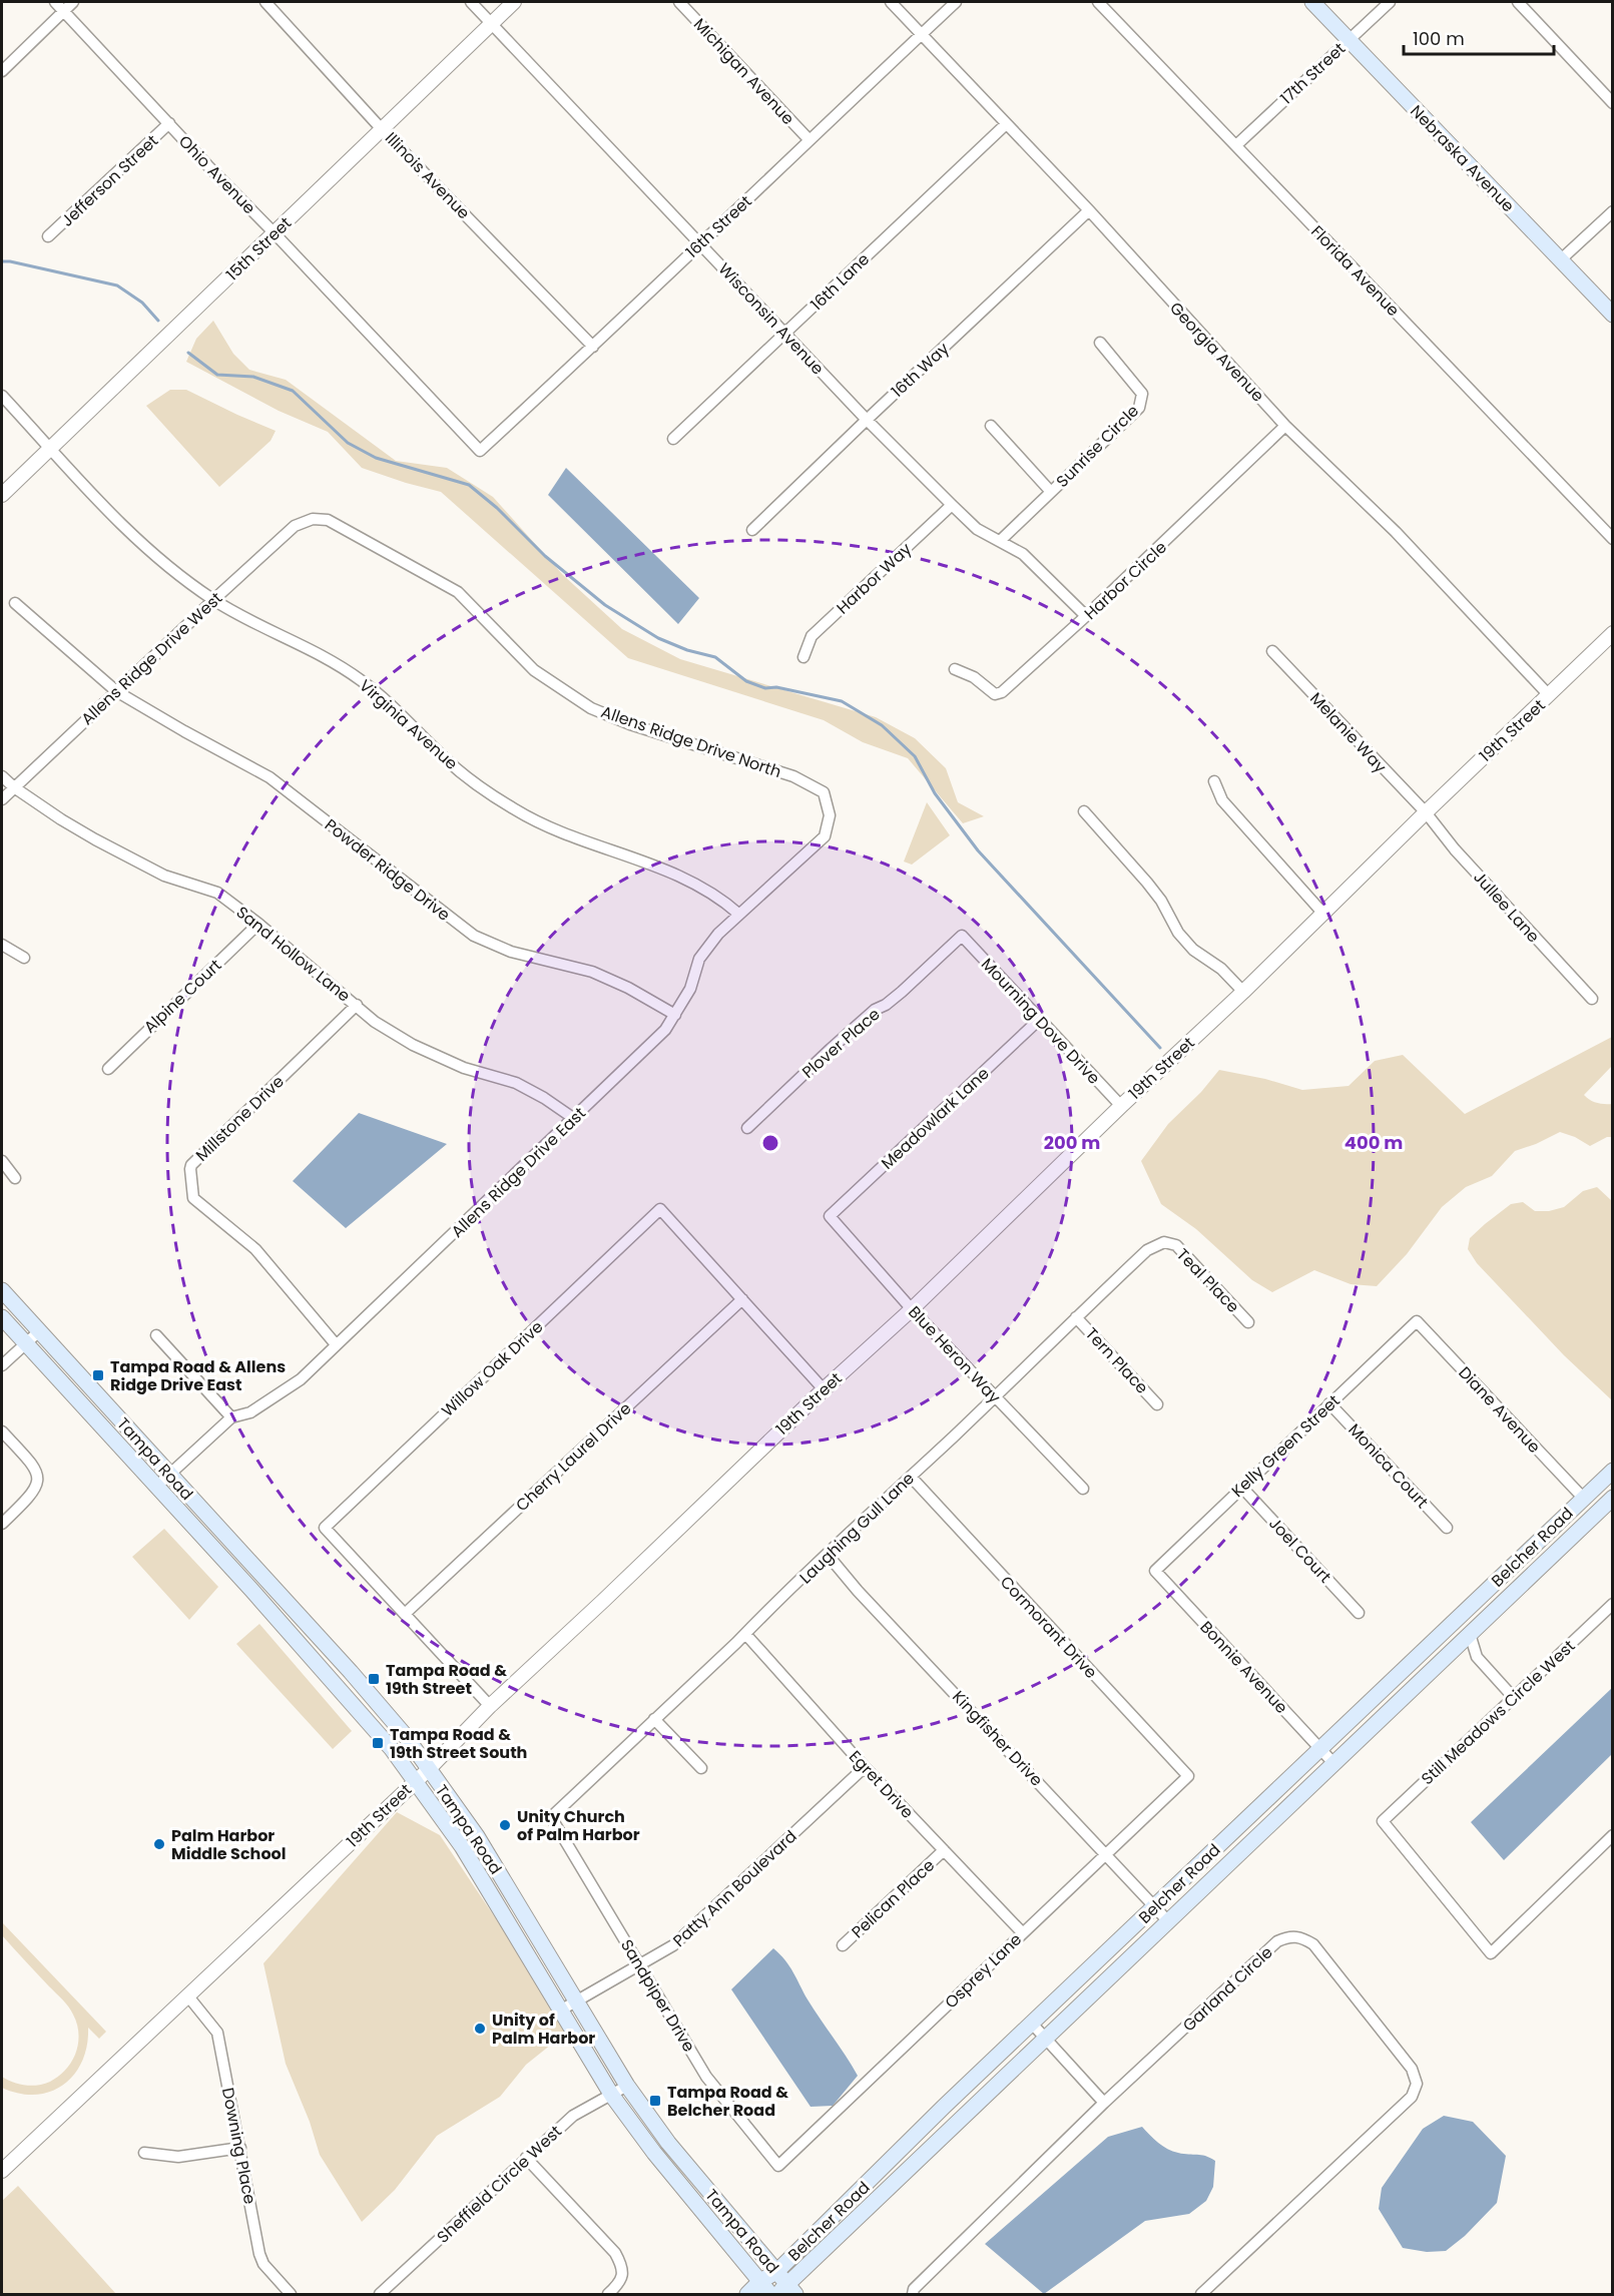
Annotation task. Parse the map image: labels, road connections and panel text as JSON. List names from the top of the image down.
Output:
{
  "streets": {
    "main road": ["Nebraska Avenue", "Tampa Road", "Belcher Road"],
    "street": [
      "Michigan Avenue",
      "17th Street",
      "Ohio Avenue",
      "Illinois Avenue",
      "Jefferson Street",
      "16th Street",
      "15th Street",
      "Florida Avenue",
      "16th Lane",
      "Wisconsin Avenue",
      "Georgia Avenue",
      "16th Way",
      "Sunrise Circle",
      "Harbor Way",
      "Harbor Circle",
      "Allens Ridge Drive West",
      "Virginia Avenue",
      "19th Street",
      "Melanie Way",
      "Allens Ridge Drive North",
      "Powder Ridge Drive",
      "Jullee Lane",
      "Sand Hollow Lane",
      "Alpine Court",
      "Mourning Dove Drive",
      "Plover Place",
      "Millstone Drive",
      "Meadowlark Lane",
      "Allens Ridge Drive East",
      "Teal Place",
      "Blue Heron Way",
      "Tern Place",
      "Willow Oak Drive",
      "Diane Avenue",
      "Kelly Green Street",
      "Cherry Laurel Drive",
      "Monica Court",
      "Laughing Gull Lane",
      "Joel Court",
      "Cormorant Drive",
      "Bonnie Avenue",
      "Still Meadows Circle West",
      "Kingfisher Drive",
      "Egret Drive",
      "Patty Ann Boulevard",
      "Pelican Place",
      "Osprey Lane",
      "Garland Circle",
      "Sandpiper Drive",
      "Downing Place",
      "Sheffield Circle West"
    ]
  },
  "crossings": [
    ["Michigan Avenue", "16th Street"],
    ["17th Street", "Nebraska Avenue"],
    ["17th Street", "Florida Avenue"],
    ["Ohio Avenue", "Jefferson Street"],
    ["Ohio Avenue", "16th Street"],
    ["Ohio Avenue", "15th Street"],
    ["Illinois Avenue", "16th Street"],
    ["Illinois Avenue", "15th Street"],
    ["16th Street", "Wisconsin Avenue"],
    ["16th Street", "Georgia Avenue"],
    ["15th Street", "Wisconsin Avenue"],
    ["15th Street", "Virginia Avenue"],
    ["16th Lane", "Wisconsin Avenue"],
    ["16th Lane", "Georgia Avenue"],
    ["Wisconsin Avenue", "16th Way"],
    ["Wisconsin Avenue", "Sunrise Circle"],
    ["Wisconsin Avenue", "Harbor Way"],
    ["Wisconsin Avenue", "Harbor Circle"],
    ["Georgia Avenue", "16th Way"],
    ["Georgia Avenue", "Harbor Circle"],
    ["Georgia Avenue", "19th Street"],
    ["Allens Ridge Drive West", "Virginia Avenue"],
    ["Allens Ridge Drive West", "Allens Ridge Drive North"],
    ["Allens Ridge Drive West", "Powder Ridge Drive"],
    ["Allens Ridge Drive West", "Sand Hollow Lane"],
    ["Virginia Avenue", "Allens Ridge Drive East"],
    ["19th Street", "Melanie Way"],
    ["19th Street", "Jullee Lane"],
    ["19th Street", "Mourning Dove Drive"],
    ["19th Street", "Blue Heron Way"],
    ["19th Street", "Willow Oak Drive"],
    ["19th Street", "Tampa Road"],
    ["19th Street", "Downing Place"],
    ["Melanie Way", "Jullee Lane"],
    ["Allens Ridge Drive North", "Allens Ridge Drive East"],
    ["Powder Ridge Drive", "Allens Ridge Drive East"],
    ["Sand Hollow Lane", "Alpine Court"],
    ["Sand Hollow Lane", "Millstone Drive"],
    ["Sand Hollow Lane", "Allens Ridge Drive East"],
    ["Mourning Dove Drive", "Plover Place"],
    ["Mourning Dove Drive", "Meadowlark Lane"],
    ["Millstone Drive", "Allens Ridge Drive East"],
    ["Meadowlark Lane", "Blue Heron Way"],
    ["Allens Ridge Drive East", "Tampa Road"],
    ["Teal Place", "Laughing Gull Lane"],
    ["Blue Heron Way", "Laughing Gull Lane"],
    ["Tern Place", "Laughing Gull Lane"],
    ["Willow Oak Drive", "Cherry Laurel Drive"],
    ["Diane Avenue", "Kelly Green Street"],
    ["Diane Avenue", "Belcher Road"],
    ["Kelly Green Street", "Monica Court"],
    ["Kelly Green Street", "Joel Court"],
    ["Kelly Green Street", "Bonnie Avenue"],
    ["Tampa Road", "Belcher Road"],
    ["Tampa Road", "Patty Ann Boulevard"],
    ["Tampa Road", "Sheffield Circle West"],
    ["Laughing Gull Lane", "Cormorant Drive"],
    ["Laughing Gull Lane", "Kingfisher Drive"],
    ["Laughing Gull Lane", "Egret Drive"],
    ["Laughing Gull Lane", "Sandpiper Drive"],
    ["Belcher Road", "Bonnie Avenue"],
    ["Belcher Road", "Kingfisher Drive"],
    ["Cormorant Drive", "Osprey Lane"],
    ["Kingfisher Drive", "Osprey Lane"],
    ["Egret Drive", "Patty Ann Boulevard"],
    ["Egret Drive", "Pelican Place"],
    ["Egret Drive", "Osprey Lane"],
    ["Patty Ann Boulevard", "Sandpiper Drive"],
    ["Osprey Lane", "Sandpiper Drive"]
  ],
  "places": {
    "transit": [
      "Tampa Road & Allens Ridge Drive East",
      "Tampa Road & 19th Street",
      "Tampa Road & 19th Street South",
      "Tampa Road & Belcher Road"
    ],
    "other": ["Unity Church of Palm Harbor", "Palm Harbor Middle School", "Unity of Palm Harbor"]
  },
  "scale_bar": "100 m",
  "rings": ["200 m", "400 m"]
}
